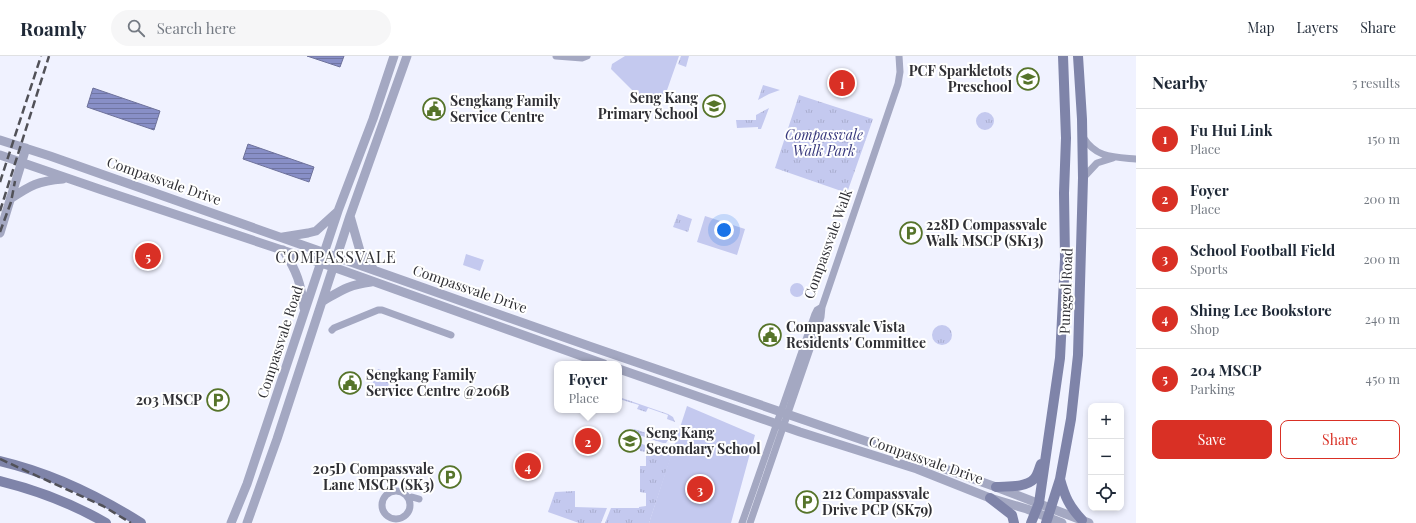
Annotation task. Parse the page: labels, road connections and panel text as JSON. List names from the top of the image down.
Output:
{
  "streets": {
    "main road": ["Punggol Road"],
    "street": ["Compassvale Drive", "Compassvale Walk", "Compassvale Road"]
  },
  "crossings": [
    ["Compassvale Drive", "Compassvale Walk"],
    ["Compassvale Drive", "Punggol Road"],
    ["Compassvale Drive", "Compassvale Road"]
  ],
  "districts": ["COMPASSVALE"],
  "parks": ["Compassvale Walk Park"],
  "places": {
    "school or university": ["PCF Sparkletots Preschool", "Seng Kang Primary School", "Seng Kang Secondary School"],
    "public building": ["Sengkang Family Service Centre", "Compassvale Vista Residents' Committee", "Sengkang Family Service Centre @206B"],
    "parking": [
      "228D Compassvale Walk MSCP (SK13)",
      "203 MSCP",
      "205D Compassvale Lane MSCP (SK3)",
      "212 Compassvale Drive PCP (SK79)"
    ]
  },
  "page": {
    "header": "Roamly",
    "search": "Search here",
    "nav": ["Map", "Layers", "Share"],
    "heading": ["Nearby", "5 results"],
    "pins": [
      "1",
      "5",
      "2",
      "4",
      "3"
    ],
    "list": [
      {
        "mark": "1",
        "name": "Fu Hui Link",
        "note": "Place",
        "value": "150 m"
      },
      {
        "mark": "2",
        "name": "Foyer",
        "note": "Place",
        "value": "200 m"
      },
      {
        "mark": "3",
        "name": "School Football Field",
        "note": "Sports",
        "value": "200 m"
      },
      {
        "mark": "4",
        "name": "Shing Lee Bookstore",
        "note": "Shop",
        "value": "240 m"
      },
      {
        "mark": "5",
        "name": "204 MSCP",
        "note": "Parking",
        "value": "450 m"
      }
    ],
    "popup": ["Foyer", "Place"],
    "map_buttons": ["+", "−"],
    "buttons": ["Save", "Share"]
  }
}
